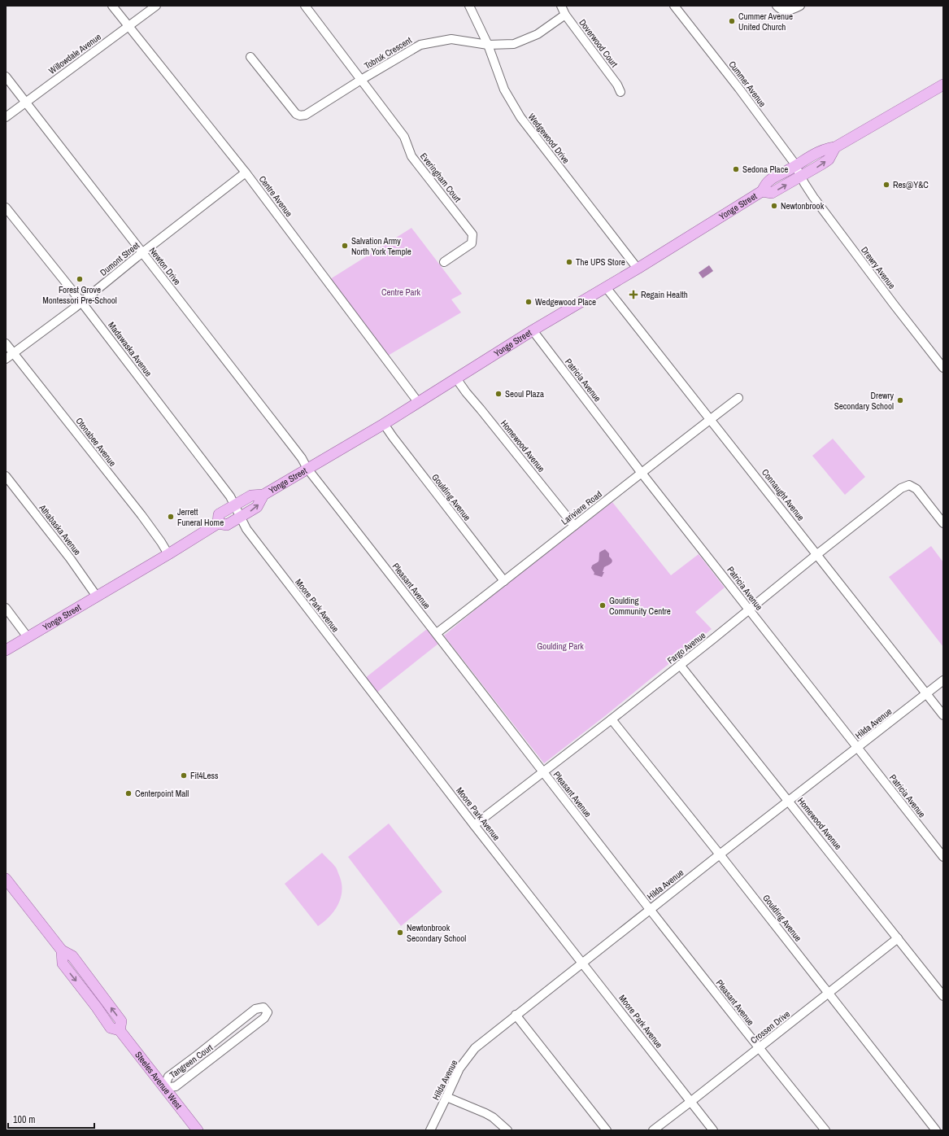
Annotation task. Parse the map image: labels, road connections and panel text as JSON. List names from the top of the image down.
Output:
{
  "streets": {
    "main road": ["Yonge Street", "Steeles Avenue West"],
    "street": [
      "Doverwood Court",
      "Tobruk Crescent",
      "Willowdale Avenue",
      "Cummer Avenue",
      "Wedgewood Drive",
      "Everingham Court",
      "Centre Avenue",
      "Dumont Street",
      "Newton Drive",
      "Drewry Avenue",
      "Madawaska Avenue",
      "Patricia Avenue",
      "Otonabee Avenue",
      "Homewood Avenue",
      "Connaught Avenue",
      "Goulding Avenue",
      "Lariviere Road",
      "Athabaska Avenue",
      "Pleasant Avenue",
      "Moore Park Avenue",
      "Fargo Avenue",
      "Hilda Avenue",
      "Crossen Drive",
      "Tangreen Court"
    ]
  },
  "crossings": [
    ["Doverwood Court", "Tobruk Crescent"],
    ["Tobruk Crescent", "Wedgewood Drive"],
    ["Tobruk Crescent", "Everingham Court"],
    ["Willowdale Avenue", "Centre Avenue"],
    ["Willowdale Avenue", "Newton Drive"],
    ["Cummer Avenue", "Yonge Street"],
    ["Cummer Avenue", "Drewry Avenue"],
    ["Wedgewood Drive", "Yonge Street"],
    ["Centre Avenue", "Yonge Street"],
    ["Centre Avenue", "Dumont Street"],
    ["Yonge Street", "Newton Drive"],
    ["Yonge Street", "Drewry Avenue"],
    ["Yonge Street", "Madawaska Avenue"],
    ["Yonge Street", "Patricia Avenue"],
    ["Yonge Street", "Otonabee Avenue"],
    ["Yonge Street", "Homewood Avenue"],
    ["Yonge Street", "Connaught Avenue"],
    ["Yonge Street", "Goulding Avenue"],
    ["Yonge Street", "Athabaska Avenue"],
    ["Yonge Street", "Pleasant Avenue"],
    ["Yonge Street", "Moore Park Avenue"],
    ["Dumont Street", "Newton Drive"],
    ["Dumont Street", "Madawaska Avenue"],
    ["Dumont Street", "Otonabee Avenue"],
    ["Newton Drive", "Pleasant Avenue"],
    ["Madawaska Avenue", "Moore Park Avenue"],
    ["Patricia Avenue", "Lariviere Road"],
    ["Patricia Avenue", "Fargo Avenue"],
    ["Patricia Avenue", "Hilda Avenue"],
    ["Homewood Avenue", "Lariviere Road"],
    ["Homewood Avenue", "Fargo Avenue"],
    ["Homewood Avenue", "Hilda Avenue"],
    ["Homewood Avenue", "Crossen Drive"],
    ["Connaught Avenue", "Lariviere Road"],
    ["Connaught Avenue", "Fargo Avenue"],
    ["Connaught Avenue", "Hilda Avenue"],
    ["Goulding Avenue", "Lariviere Road"],
    ["Goulding Avenue", "Fargo Avenue"],
    ["Goulding Avenue", "Hilda Avenue"],
    ["Goulding Avenue", "Crossen Drive"],
    ["Lariviere Road", "Pleasant Avenue"],
    ["Pleasant Avenue", "Fargo Avenue"],
    ["Pleasant Avenue", "Hilda Avenue"],
    ["Pleasant Avenue", "Crossen Drive"],
    ["Moore Park Avenue", "Fargo Avenue"],
    ["Moore Park Avenue", "Hilda Avenue"],
    ["Moore Park Avenue", "Crossen Drive"],
    ["Tangreen Court", "Steeles Avenue West"]
  ],
  "parks": ["Centre Park", "Goulding Park"],
  "places": {
    "other": [
      "Cummer Avenue United Church",
      "Sedona Place",
      "Res@Y&C",
      "Newtonbrook",
      "Salvation Army North York Temple",
      "The UPS Store",
      "Forest Grove Montessori Pre-School",
      "Wedgewood Place",
      "Seoul Plaza",
      "Drewry Secondary School",
      "Jerrett Funeral Home",
      "Goulding Community Centre",
      "Fit4Less",
      "Centerpoint Mall",
      "Newtonbrook Secondary School"
    ],
    "health": ["Regain Health"]
  },
  "scale_bar": "100 m"
}
